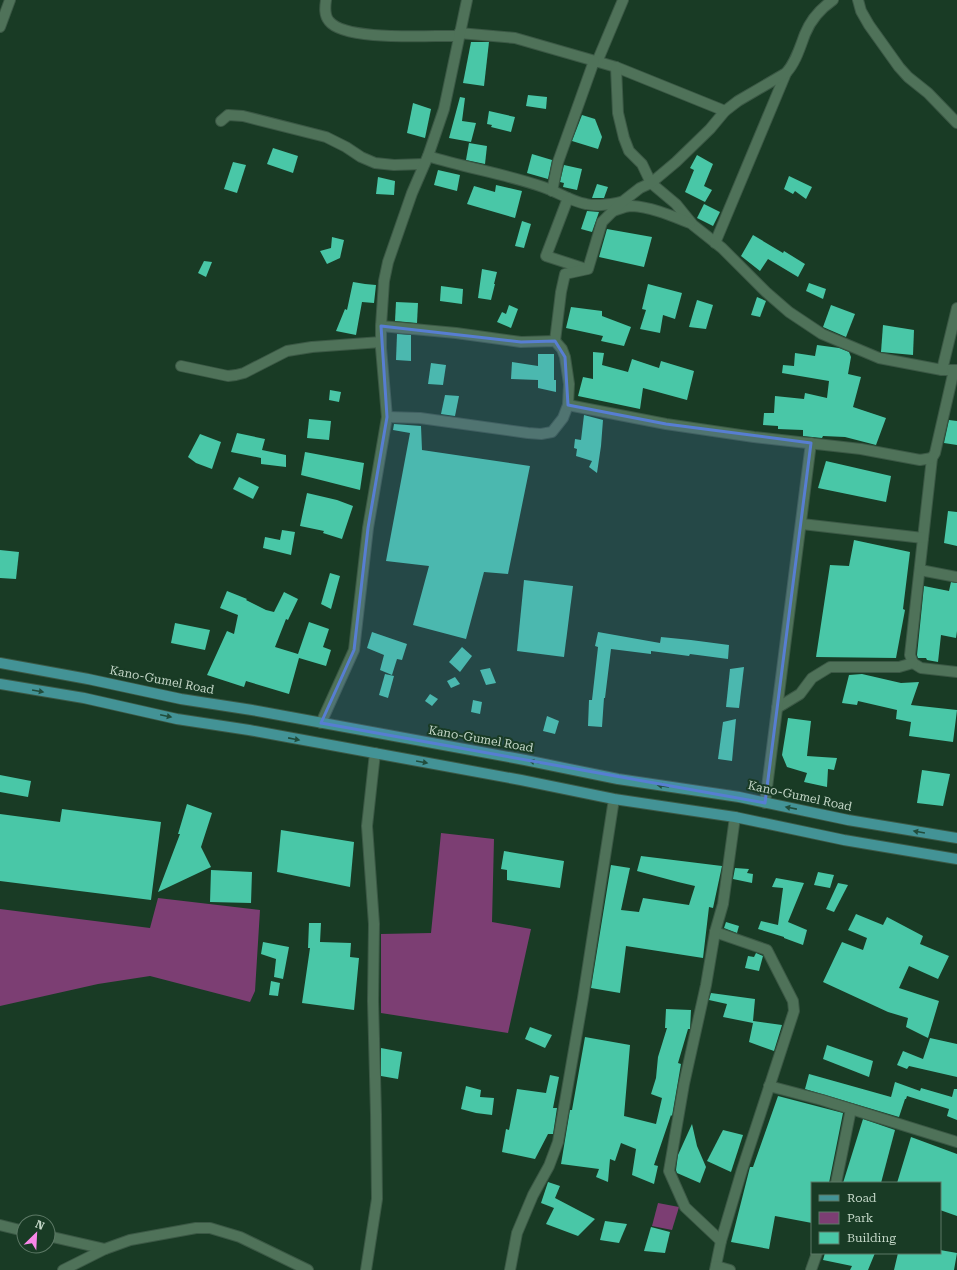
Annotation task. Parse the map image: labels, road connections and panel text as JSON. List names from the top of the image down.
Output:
{
  "streets": {
    "main road": ["Kano-Gumel Road"]
  },
  "legend": ["Road", "Park", "Building"],
  "north": "top right"
}
